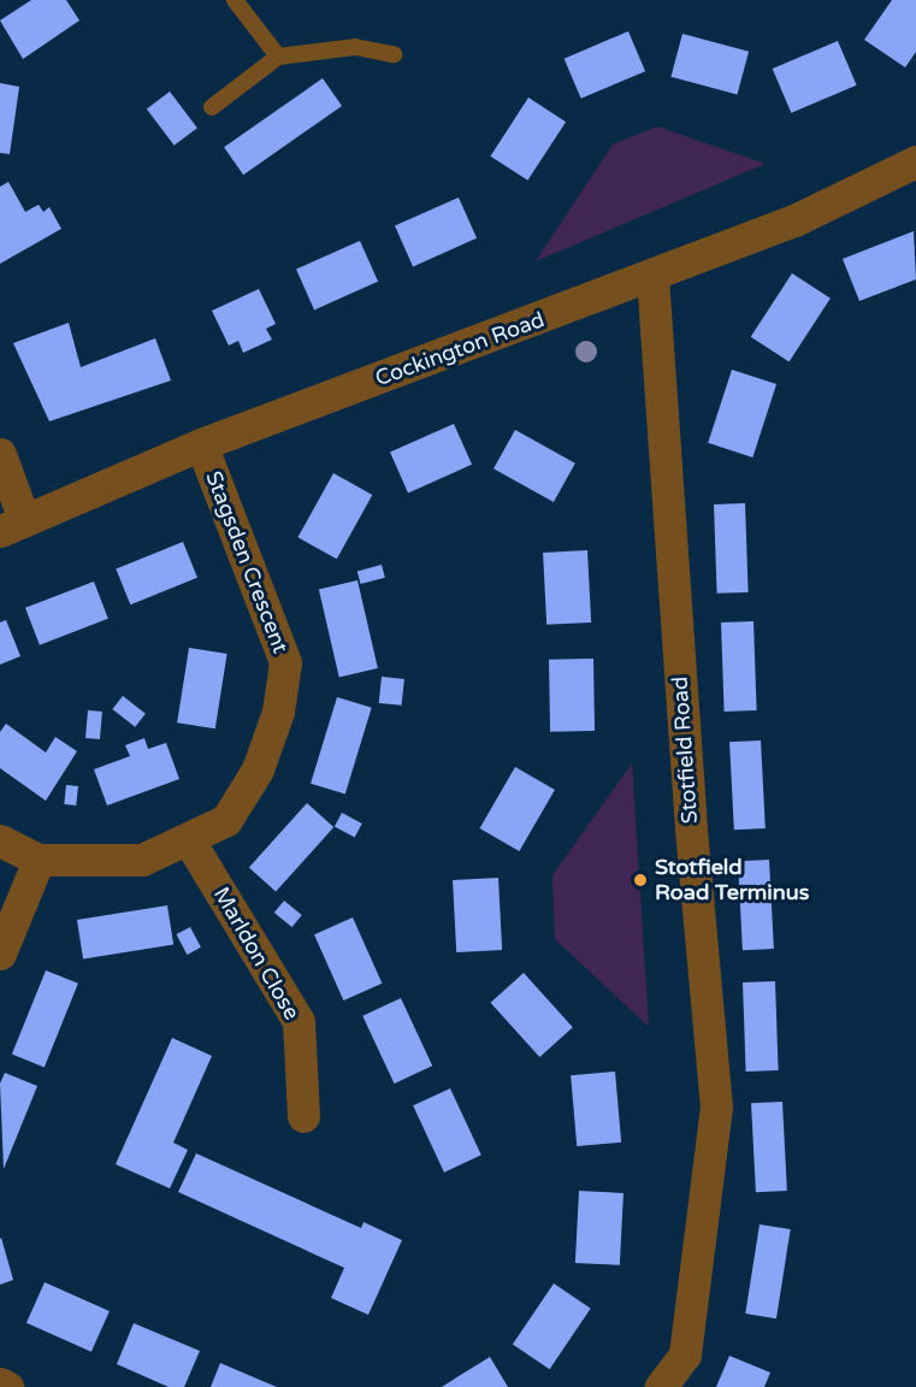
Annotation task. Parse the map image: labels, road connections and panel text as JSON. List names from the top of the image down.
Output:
{
  "streets": {
    "street": [
      "Cockington Road",
      "Stagsden Crescent",
      "Stotfield Road",
      "Marldon Close"
    ]
  },
  "crossings": [
    ["Cockington Road", "Stagsden Crescent"],
    ["Cockington Road", "Stotfield Road"],
    ["Stagsden Crescent", "Marldon Close"]
  ],
  "places": ["Stotfield Road Terminus"]
}
